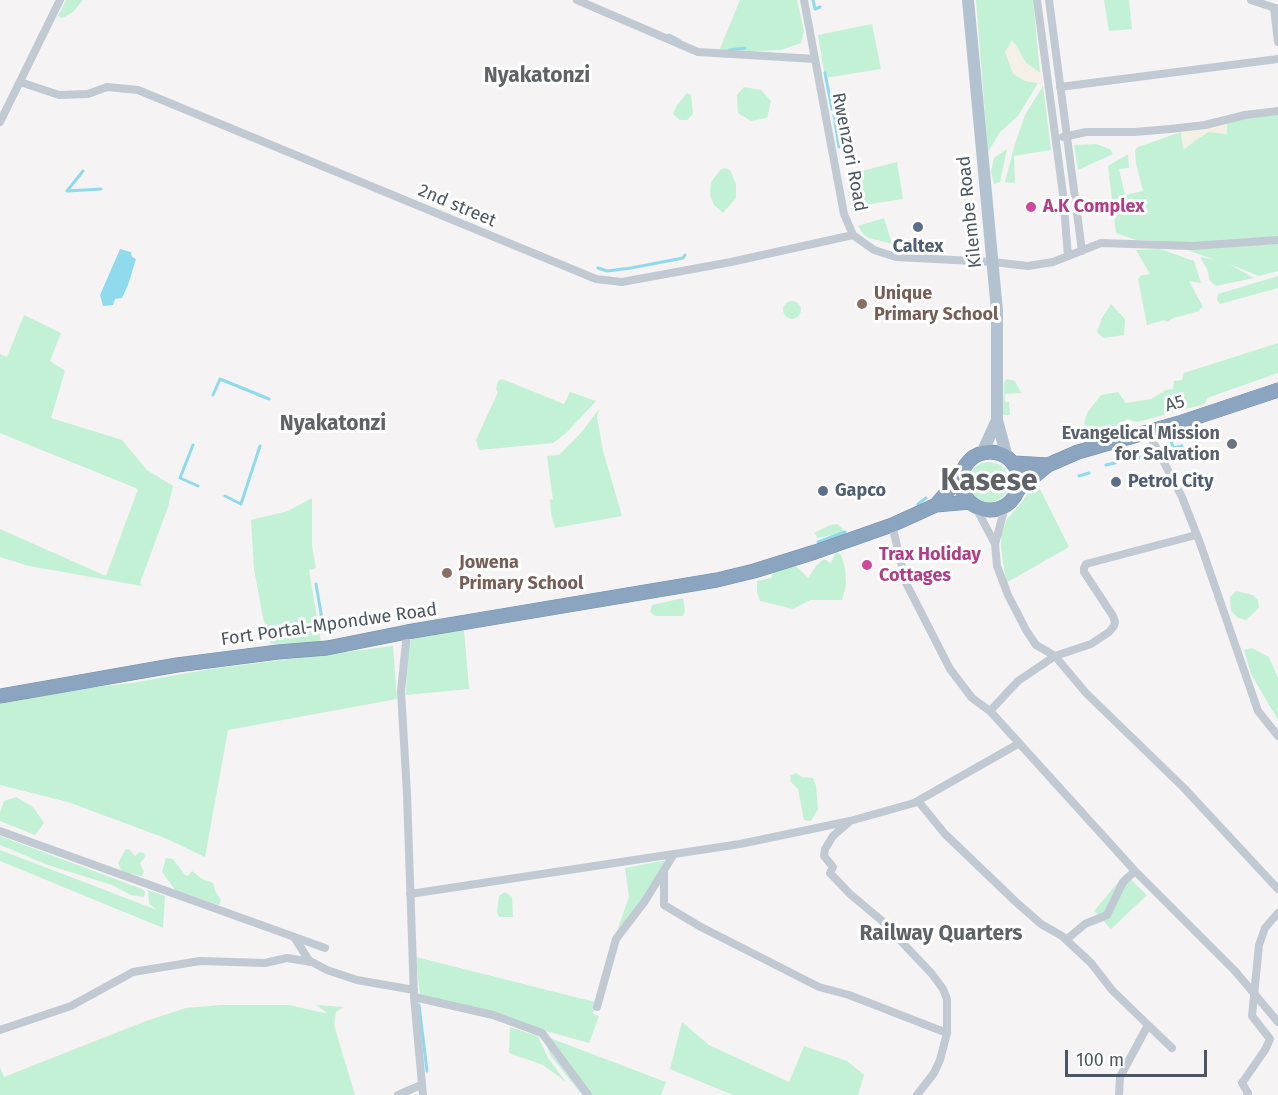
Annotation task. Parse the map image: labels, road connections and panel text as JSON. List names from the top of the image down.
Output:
{
  "streets": {
    "highway": ["Kilembe Road", "A5", "Fort Portal-Mpondwe Road"],
    "street": ["Rwenzori Road", "2nd street"]
  },
  "crossings": [
    ["Rwenzori Road", "2nd street"],
    ["Rwenzori Road", "Kilembe Road"],
    ["Kilembe Road", "A5"],
    ["Kilembe Road", "Fort Portal-Mpondwe Road"],
    ["A5", "Fort Portal-Mpondwe Road"]
  ],
  "districts": [
    "Nyakatonzi",
    "Nyakatonzi",
    "Kasese",
    "Railway Quarters"
  ],
  "places": [
    "A.K Complex",
    "Caltex",
    "Unique Primary School",
    "Evangelical Mission for Salvation",
    "Petrol City",
    "Gapco",
    "Trax Holiday Cottages",
    "Jowena Primary School"
  ],
  "scale_bar": "100 m"
}
